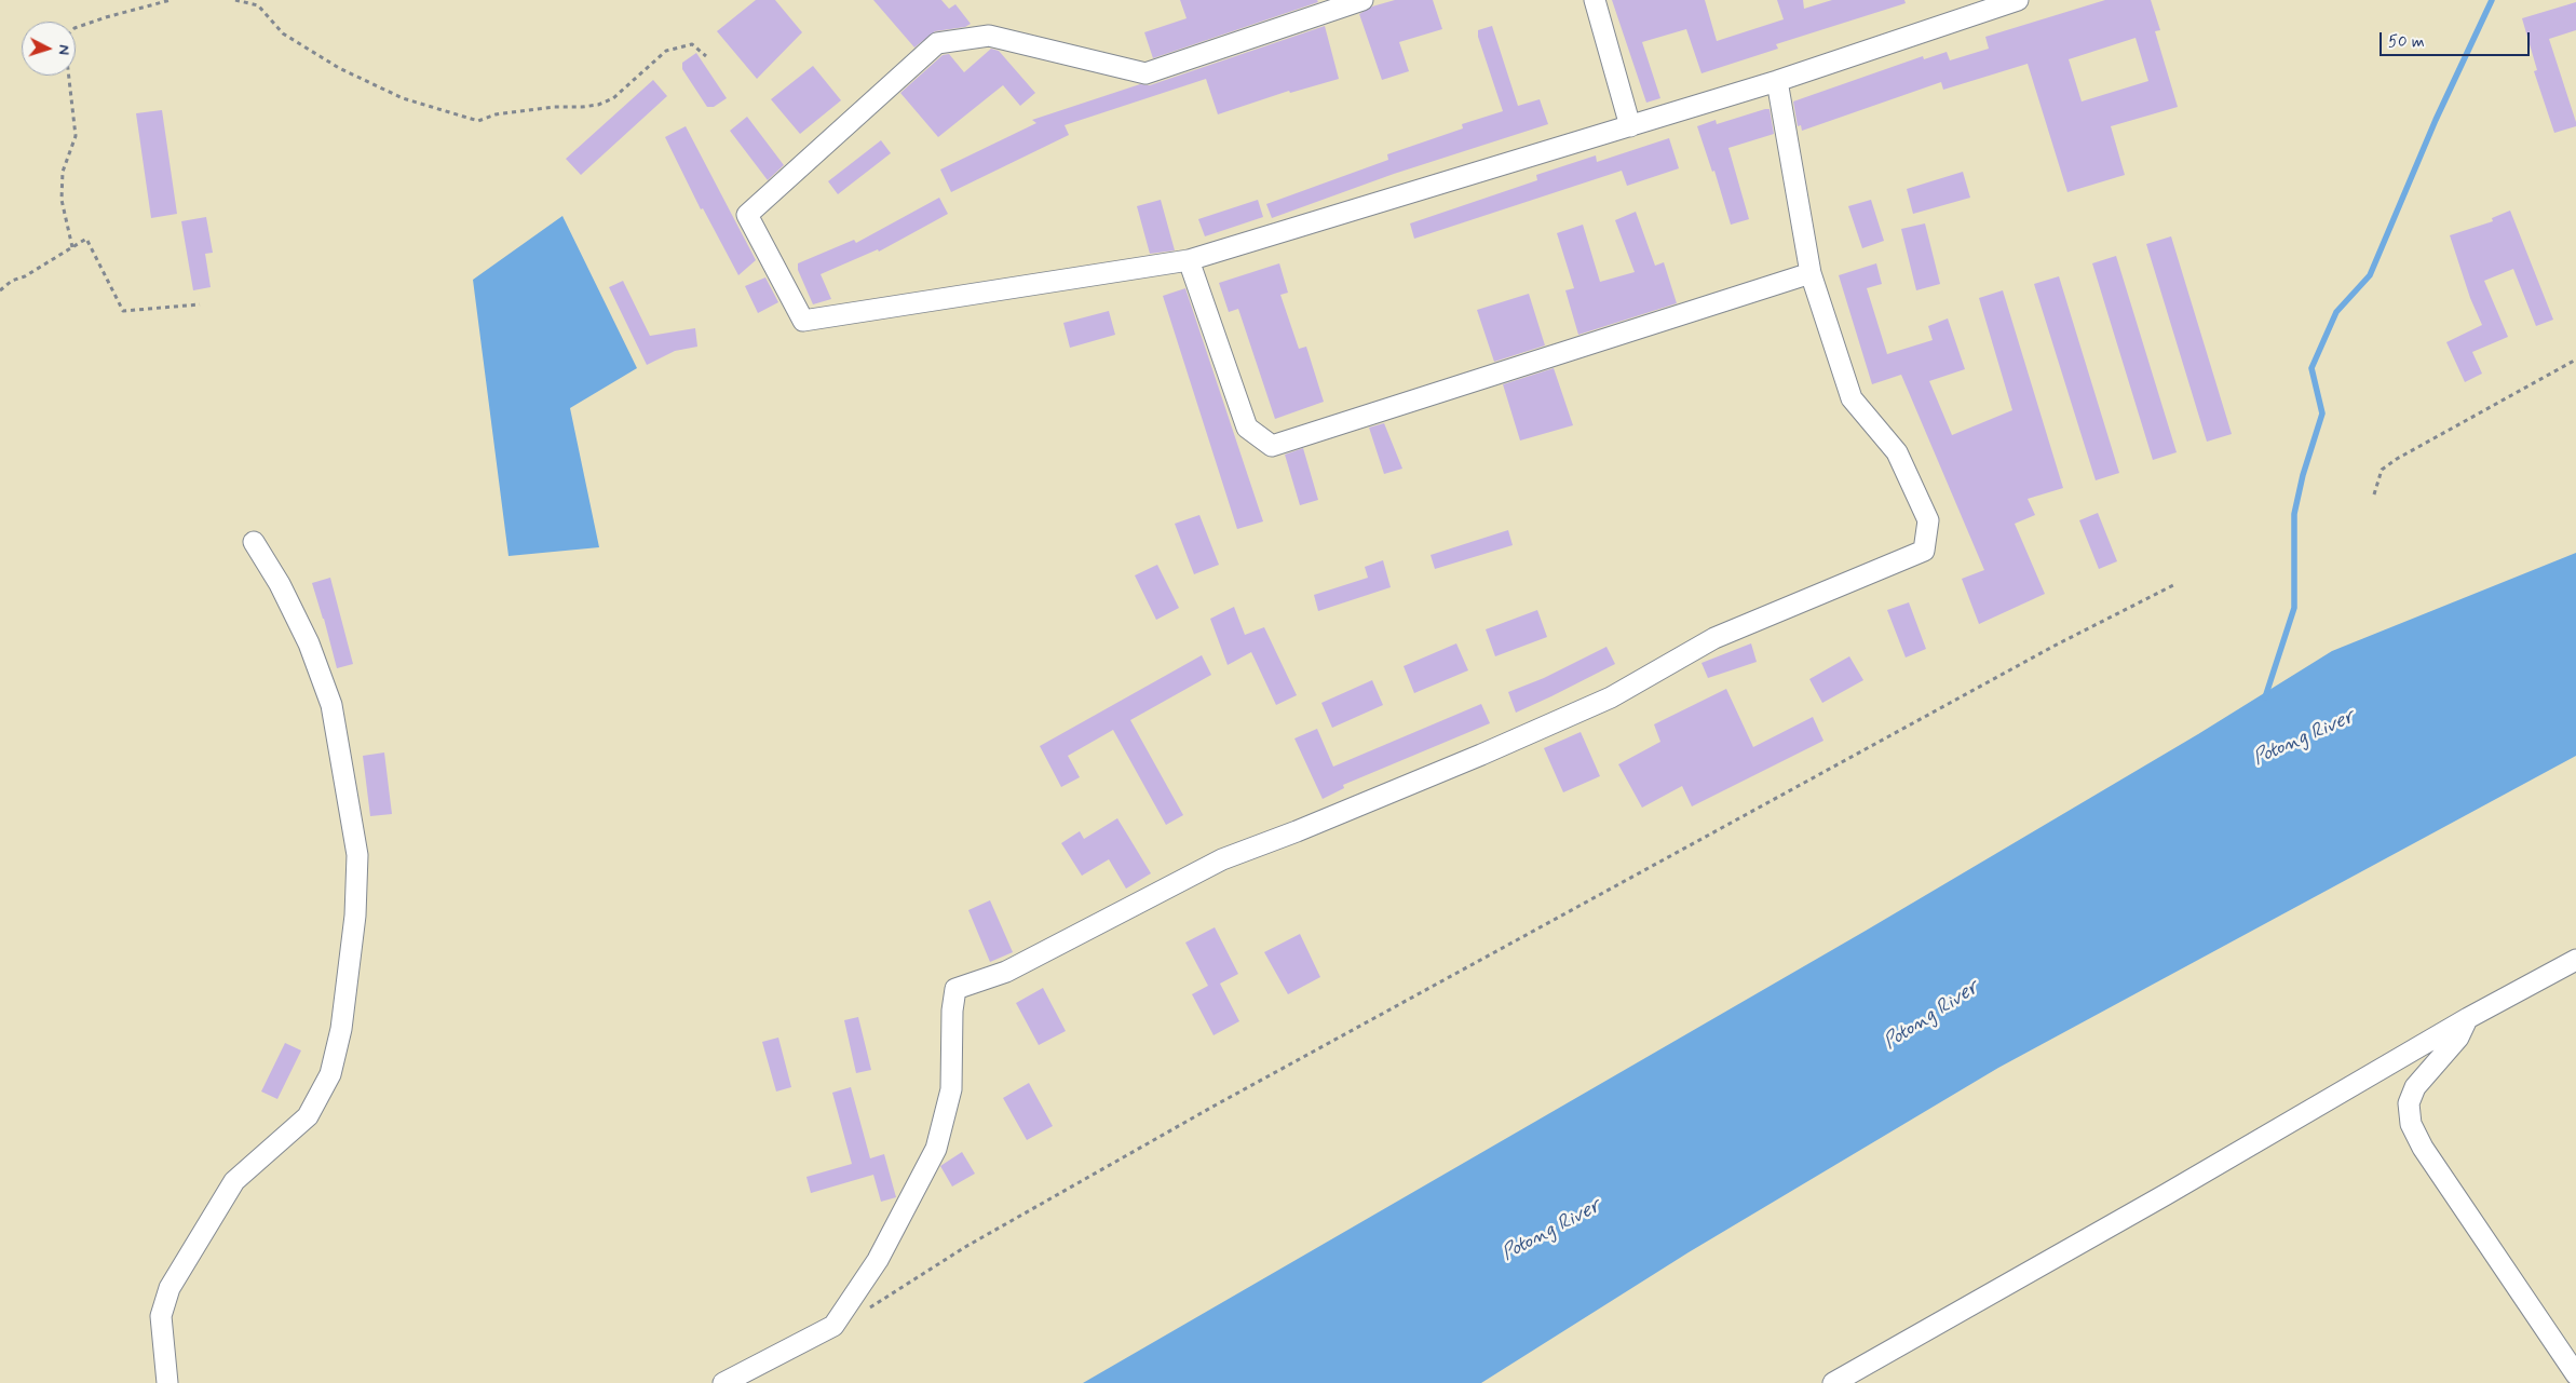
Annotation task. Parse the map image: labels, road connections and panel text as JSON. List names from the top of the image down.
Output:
{
  "water": ["Potong River"],
  "scale_bar": "50 m",
  "north": "right"
}
